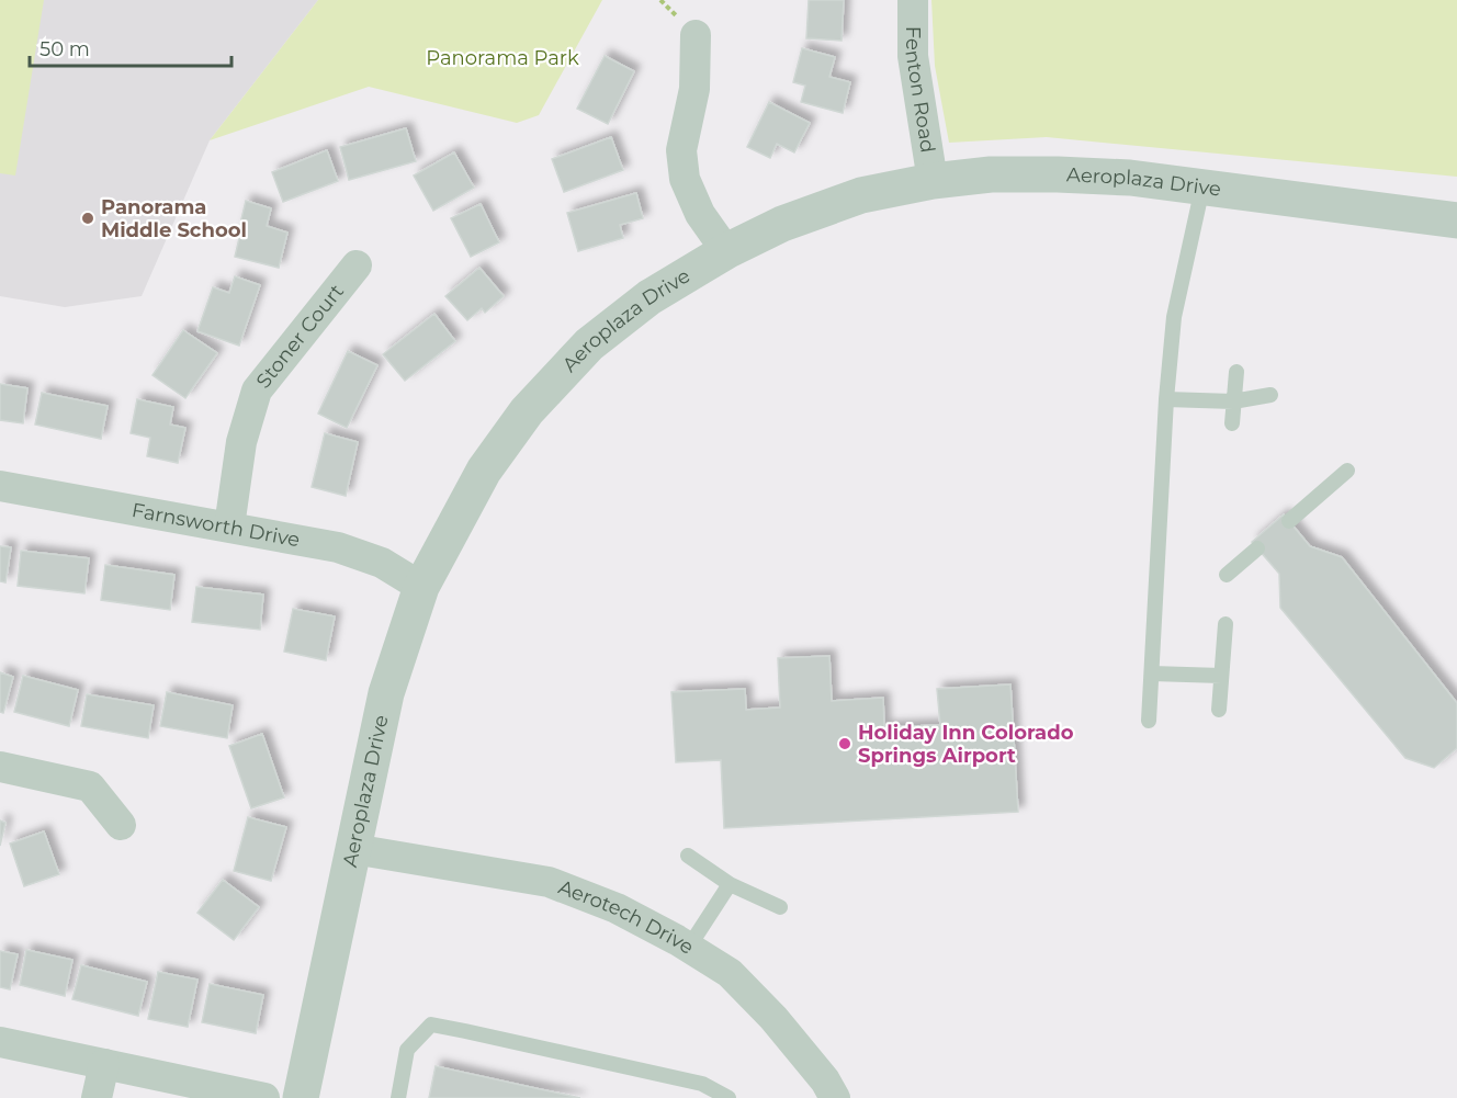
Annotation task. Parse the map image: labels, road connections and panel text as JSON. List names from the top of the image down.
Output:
{
  "streets": {
    "street": [
      "Fenton Road",
      "Aeroplaza Drive",
      "Stoner Court",
      "Farnsworth Drive",
      "Aerotech Drive"
    ]
  },
  "crossings": [
    ["Fenton Road", "Aeroplaza Drive"],
    ["Aeroplaza Drive", "Farnsworth Drive"],
    ["Aeroplaza Drive", "Aerotech Drive"],
    ["Stoner Court", "Farnsworth Drive"]
  ],
  "parks": ["Panorama Park"],
  "places": ["Panorama Middle School", "Holiday Inn Colorado Springs Airport"],
  "scale_bar": "50 m"
}
